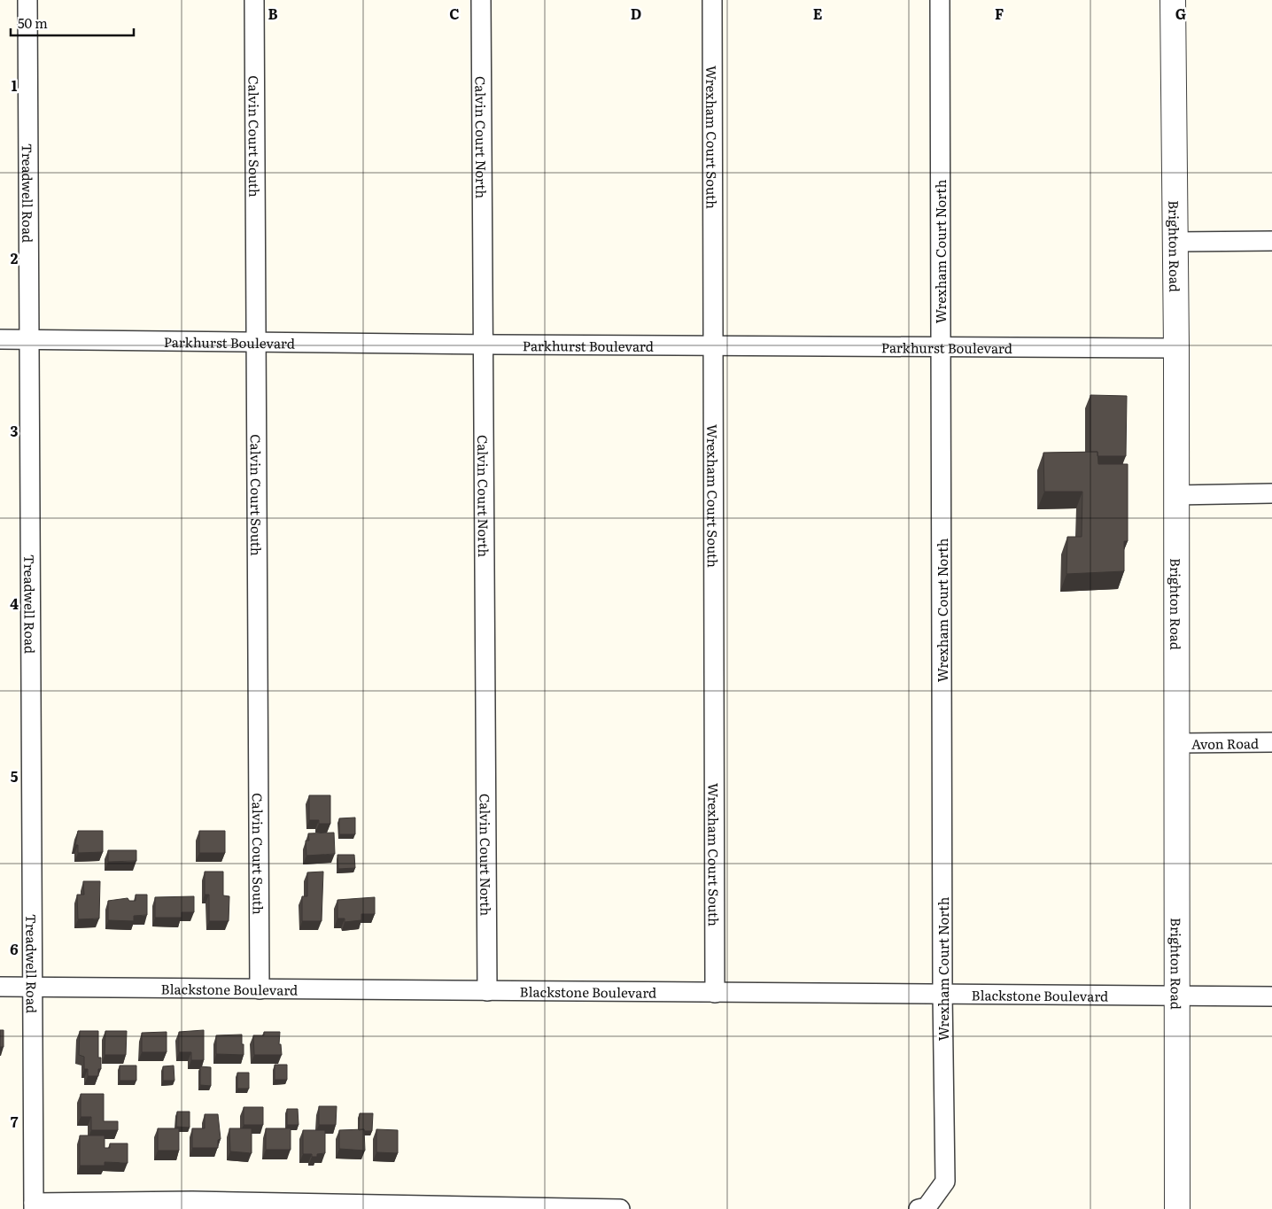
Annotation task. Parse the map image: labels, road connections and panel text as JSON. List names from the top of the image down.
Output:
{
  "streets": {
    "street": [
      "Calvin Court South",
      "Calvin Court North",
      "Wrexham Court South",
      "Treadwell Road",
      "Brighton Road",
      "Wrexham Court North",
      "Parkhurst Boulevard",
      "Avon Road",
      "Blackstone Boulevard"
    ]
  },
  "crossings": [
    ["Calvin Court South", "Parkhurst Boulevard"],
    ["Calvin Court South", "Blackstone Boulevard"],
    ["Calvin Court North", "Parkhurst Boulevard"],
    ["Calvin Court North", "Blackstone Boulevard"],
    ["Wrexham Court South", "Parkhurst Boulevard"],
    ["Wrexham Court South", "Blackstone Boulevard"],
    ["Treadwell Road", "Parkhurst Boulevard"],
    ["Treadwell Road", "Blackstone Boulevard"],
    ["Brighton Road", "Parkhurst Boulevard"],
    ["Brighton Road", "Avon Road"],
    ["Brighton Road", "Blackstone Boulevard"],
    ["Wrexham Court North", "Parkhurst Boulevard"],
    ["Wrexham Court North", "Blackstone Boulevard"]
  ],
  "scale_bar": "50 m",
  "grid": {
    "columns": [
      "B",
      "C",
      "D",
      "E",
      "F",
      "G"
    ],
    "rows": [
      "1",
      "2",
      "3",
      "4",
      "5",
      "6",
      "7"
    ]
  }
}
